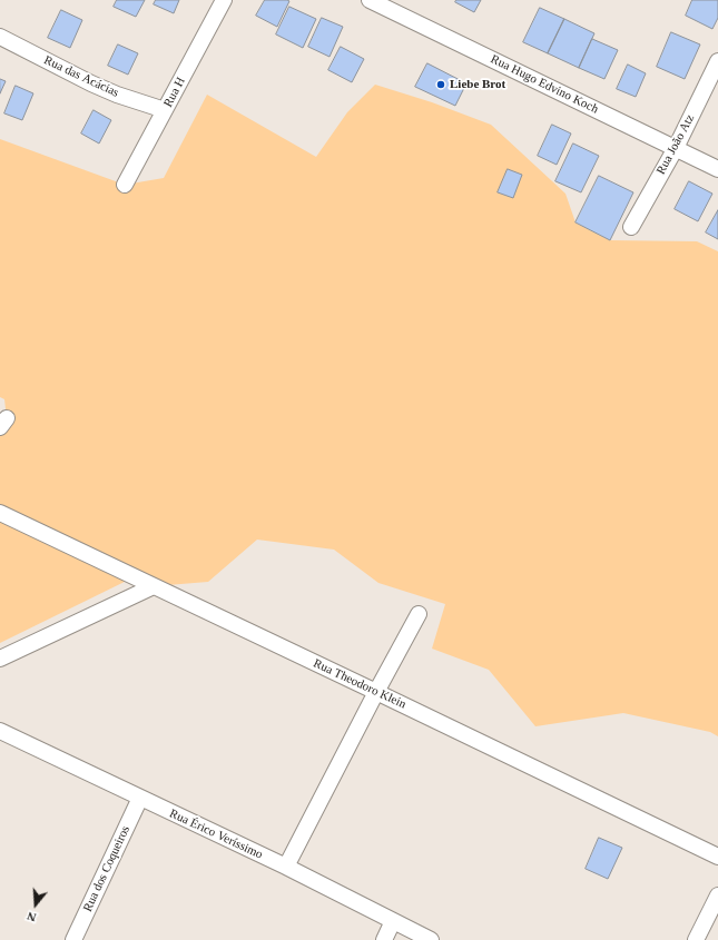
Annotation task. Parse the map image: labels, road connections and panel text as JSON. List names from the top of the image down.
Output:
{
  "streets": {
    "street": [
      "Rua das Acácias",
      "Rua Hugo Edvino Koch",
      "Rua H",
      "Rua João Atz",
      "Rua Theodoro Klein",
      "Rua Érico Veríssimo",
      "Rua dos Coqueiros"
    ]
  },
  "crossings": [
    ["Rua das Acácias", "Rua H"],
    ["Rua Hugo Edvino Koch", "Rua João Atz"],
    ["Rua Érico Veríssimo", "Rua dos Coqueiros"]
  ],
  "places": ["Liebe Brot"],
  "north": "bottom"
}
